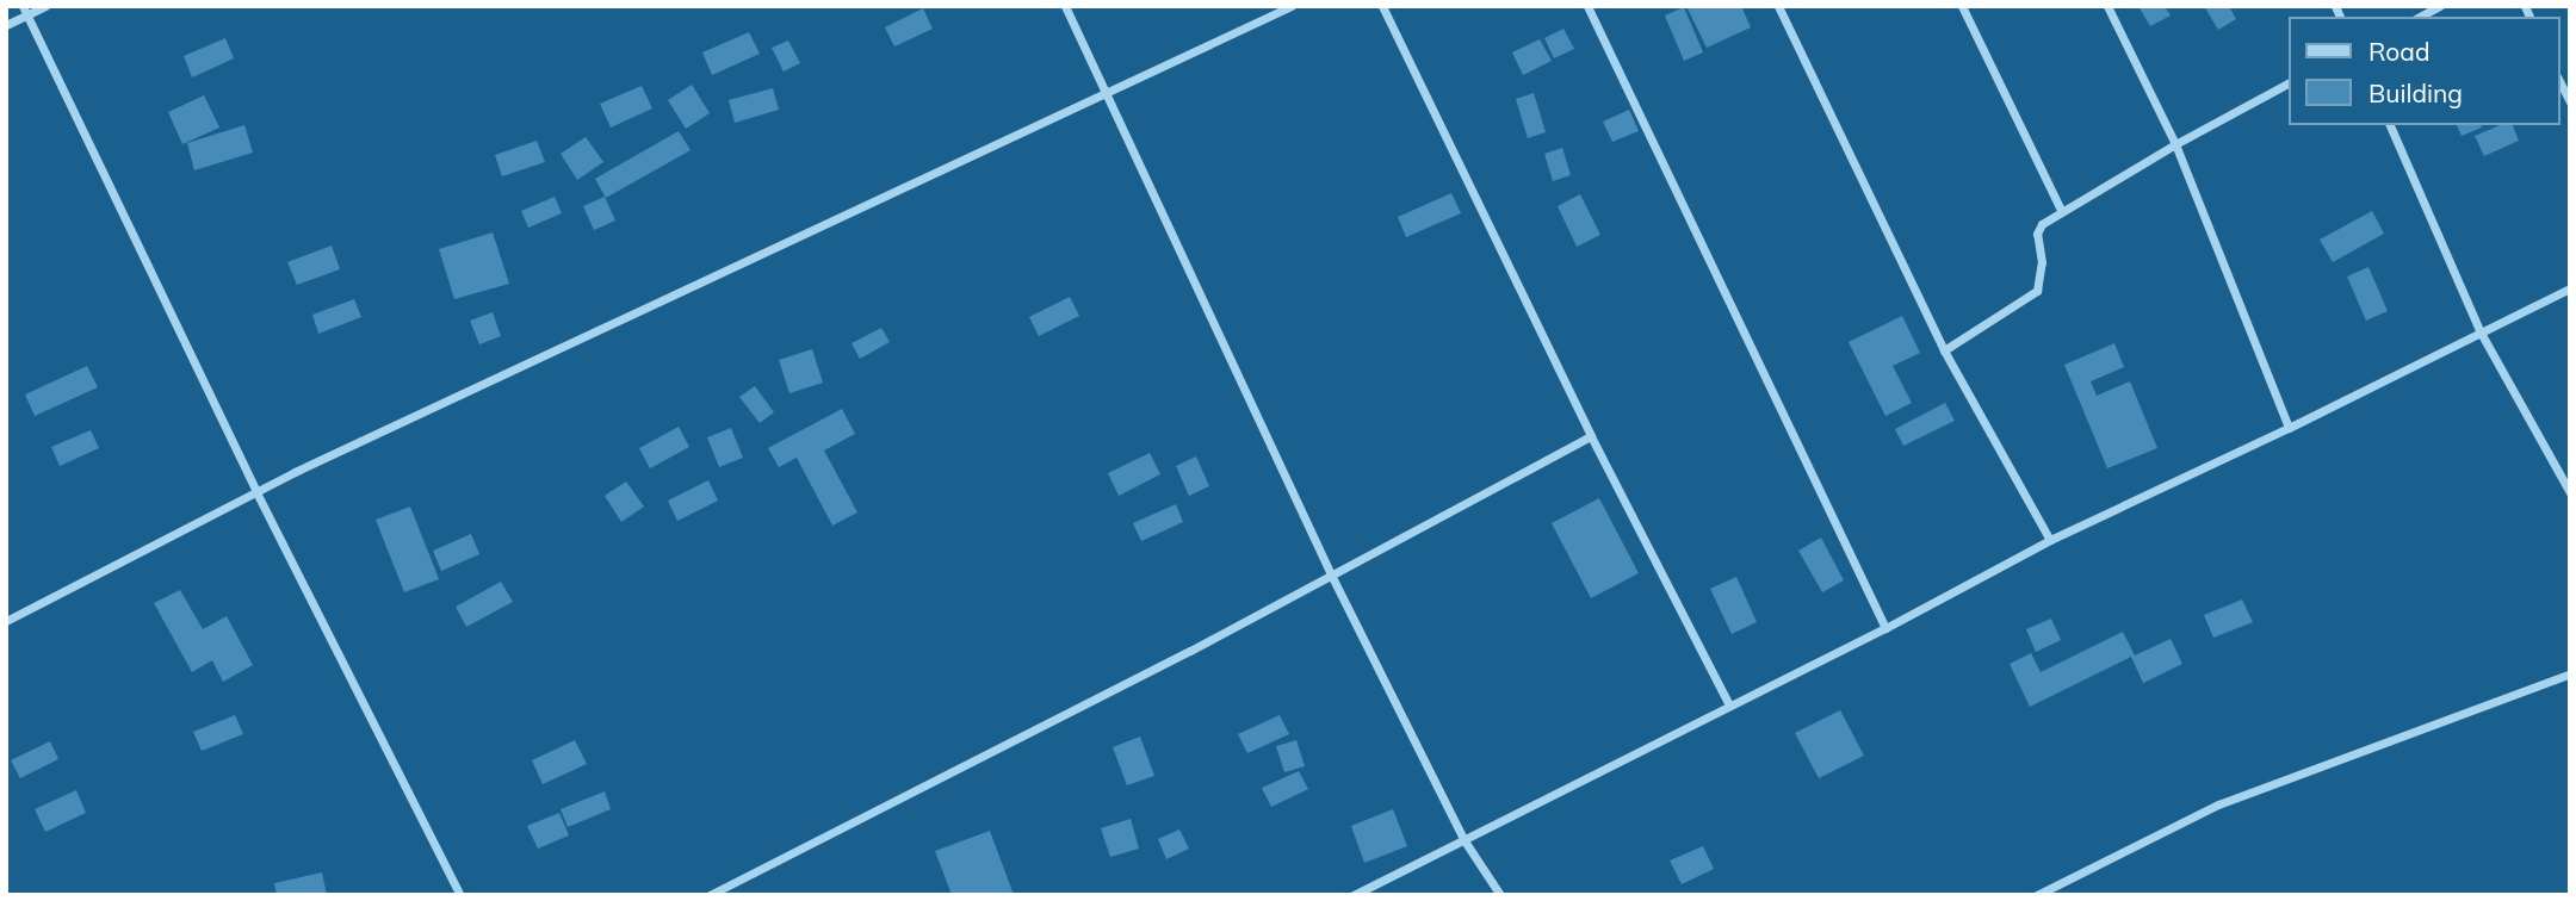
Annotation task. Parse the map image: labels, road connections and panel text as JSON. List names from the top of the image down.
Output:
{
  "legend": ["Road", "Building"]
}
